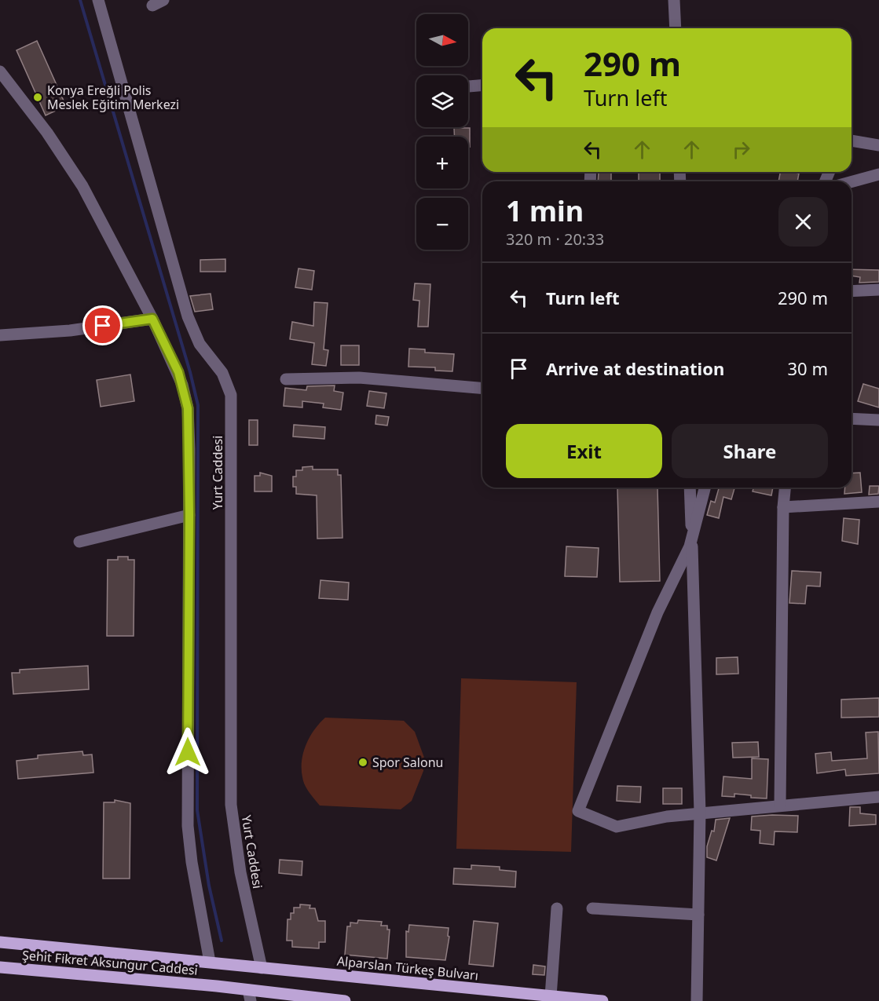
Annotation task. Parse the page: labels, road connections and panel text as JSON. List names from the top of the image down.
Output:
{
  "streets": {
    "main road": ["Şehit Fikret Aksungur Caddesi", "Alparslan Türkeş Bulvarı"],
    "street": ["Yurt Caddesi"]
  },
  "crossings": [
    ["Yurt Caddesi", "Alparslan Türkeş Bulvarı"],
    ["Şehit Fikret Aksungur Caddesi", "Alparslan Türkeş Bulvarı"]
  ],
  "places": ["Konya Ereğli Polis Meslek Eğitim Merkezi", "Spor Salonu"],
  "north": "right",
  "page": {
    "map_buttons": ["+", "−"],
    "turn": ["290 m", "Turn left"],
    "heading": ["1 min", "320 m · 20:33"],
    "list": [
      {
        "name": "Turn left",
        "value": "290 m"
      },
      {
        "name": "Arrive at destination",
        "value": "30 m"
      }
    ],
    "buttons": ["Exit", "Share"]
  }
}
